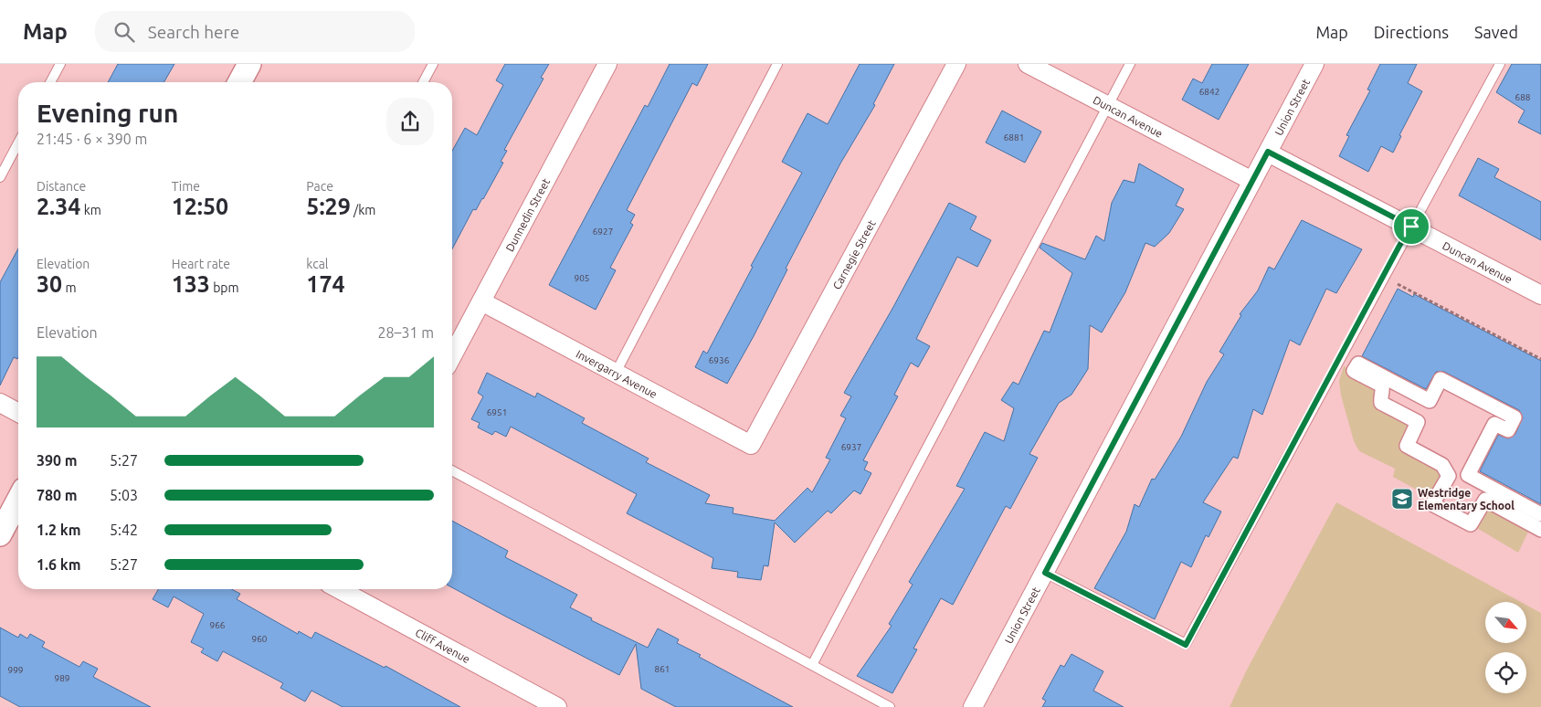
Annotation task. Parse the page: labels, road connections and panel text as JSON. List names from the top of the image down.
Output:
{
  "streets": {
    "street": [
      "Union Street",
      "Duncan Avenue",
      "Dunnedin Street",
      "Carnegie Street",
      "Invergarry Avenue",
      "Cliff Avenue"
    ]
  },
  "crossings": [
    ["Union Street", "Duncan Avenue"],
    ["Dunnedin Street", "Invergarry Avenue"],
    ["Carnegie Street", "Invergarry Avenue"]
  ],
  "places": {
    "school or university": ["Westridge Elementary School"]
  },
  "house_numbers": [
    "6842",
    "688",
    "6881",
    "6927",
    "905",
    "6936",
    "6951",
    "6937",
    "966",
    "960",
    "861",
    "999",
    "989"
  ],
  "north": "bottom right",
  "page": {
    "header": "Map",
    "search": "Search here",
    "nav": ["Map", "Directions", "Saved"],
    "heading": ["Evening run", "21:45 · 6 × 390 m"],
    "stats": [
      ["Distance", "2.34 km"],
      ["Time", "12:50"],
      ["Pace", "5:29 /km"],
      ["Elevation", "30 m"],
      ["Heart rate", "133 bpm"],
      ["kcal", "174"]
    ],
    "chart": ["Elevation", "28–31 m"],
    "list": [
      {
        "name": "390 m",
        "note": "5:27"
      },
      {
        "name": "780 m",
        "note": "5:03"
      },
      {
        "name": "1.2 km",
        "note": "5:42"
      },
      {
        "name": "1.6 km",
        "note": "5:27"
      }
    ]
  }
}
